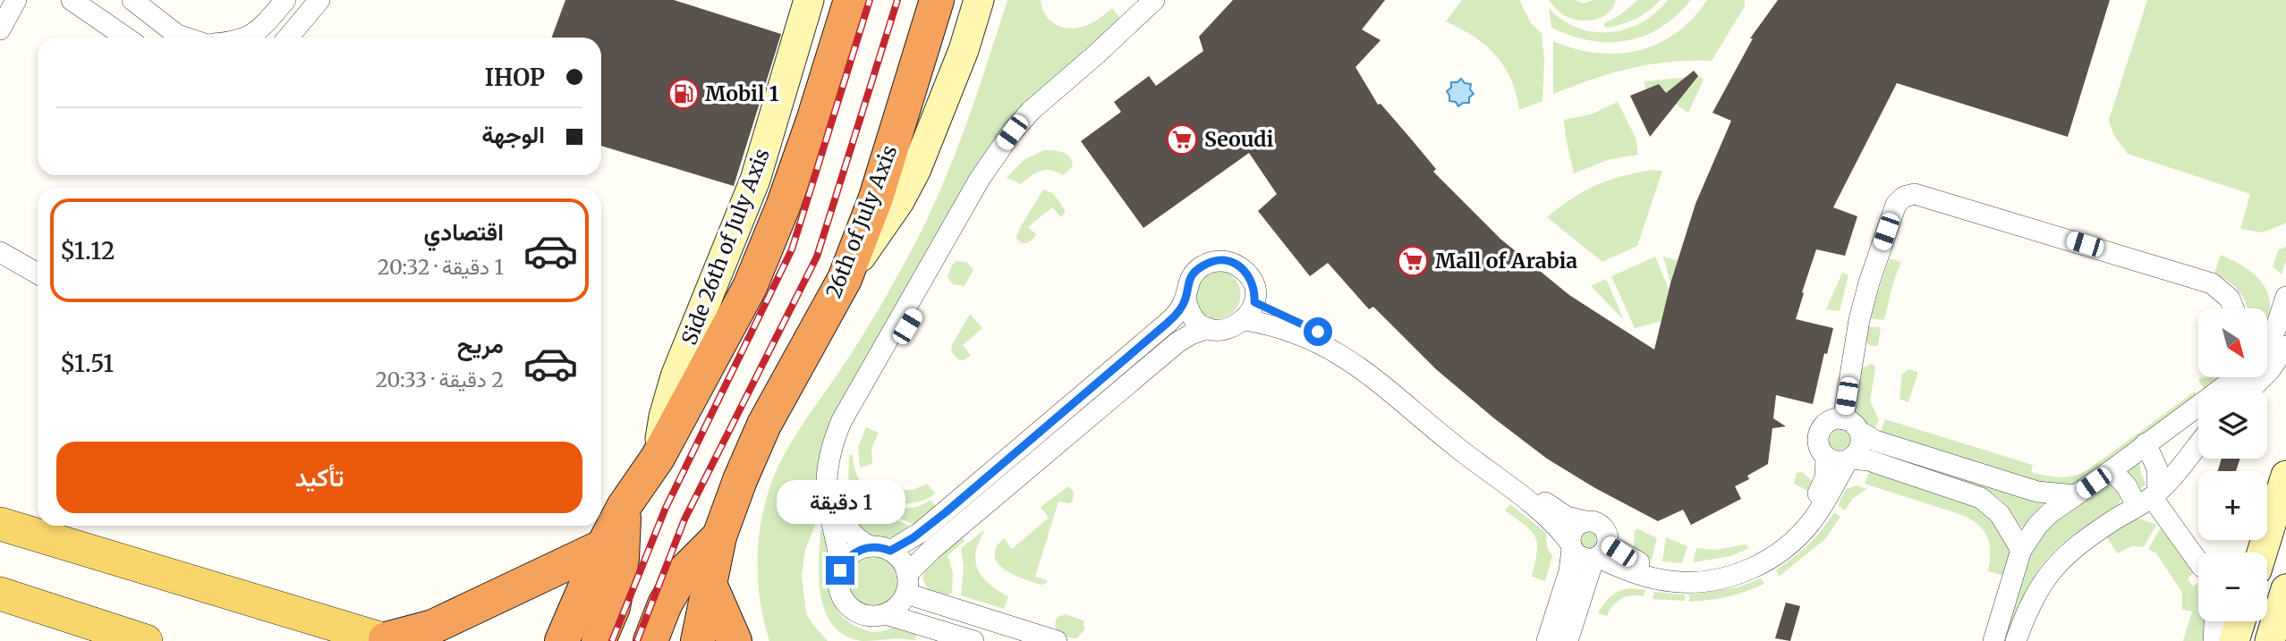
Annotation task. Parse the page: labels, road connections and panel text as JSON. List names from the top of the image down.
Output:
{
  "streets": {
    "highway": ["26th of July Axis"],
    "main road": ["Side 26th of July Axis"]
  },
  "places": {
    "fuel station": ["Mobil 1"],
    "supermarket": ["Seoudi", "Mall of Arabia"]
  },
  "north": "bottom right",
  "page": {
    "banner": ["IHOP", "الوجهة"],
    "list": [
      {
        "name": "اقتصادي",
        "note": "1 دقيقة · 20:32",
        "value": "$1.12"
      },
      {
        "name": "مريح",
        "note": "2 دقيقة · 20:33",
        "value": "$1.51"
      }
    ],
    "map_buttons": ["+", "−"],
    "buttons": "تأكيد",
    "bubble": "1 دقيقة"
  }
}
